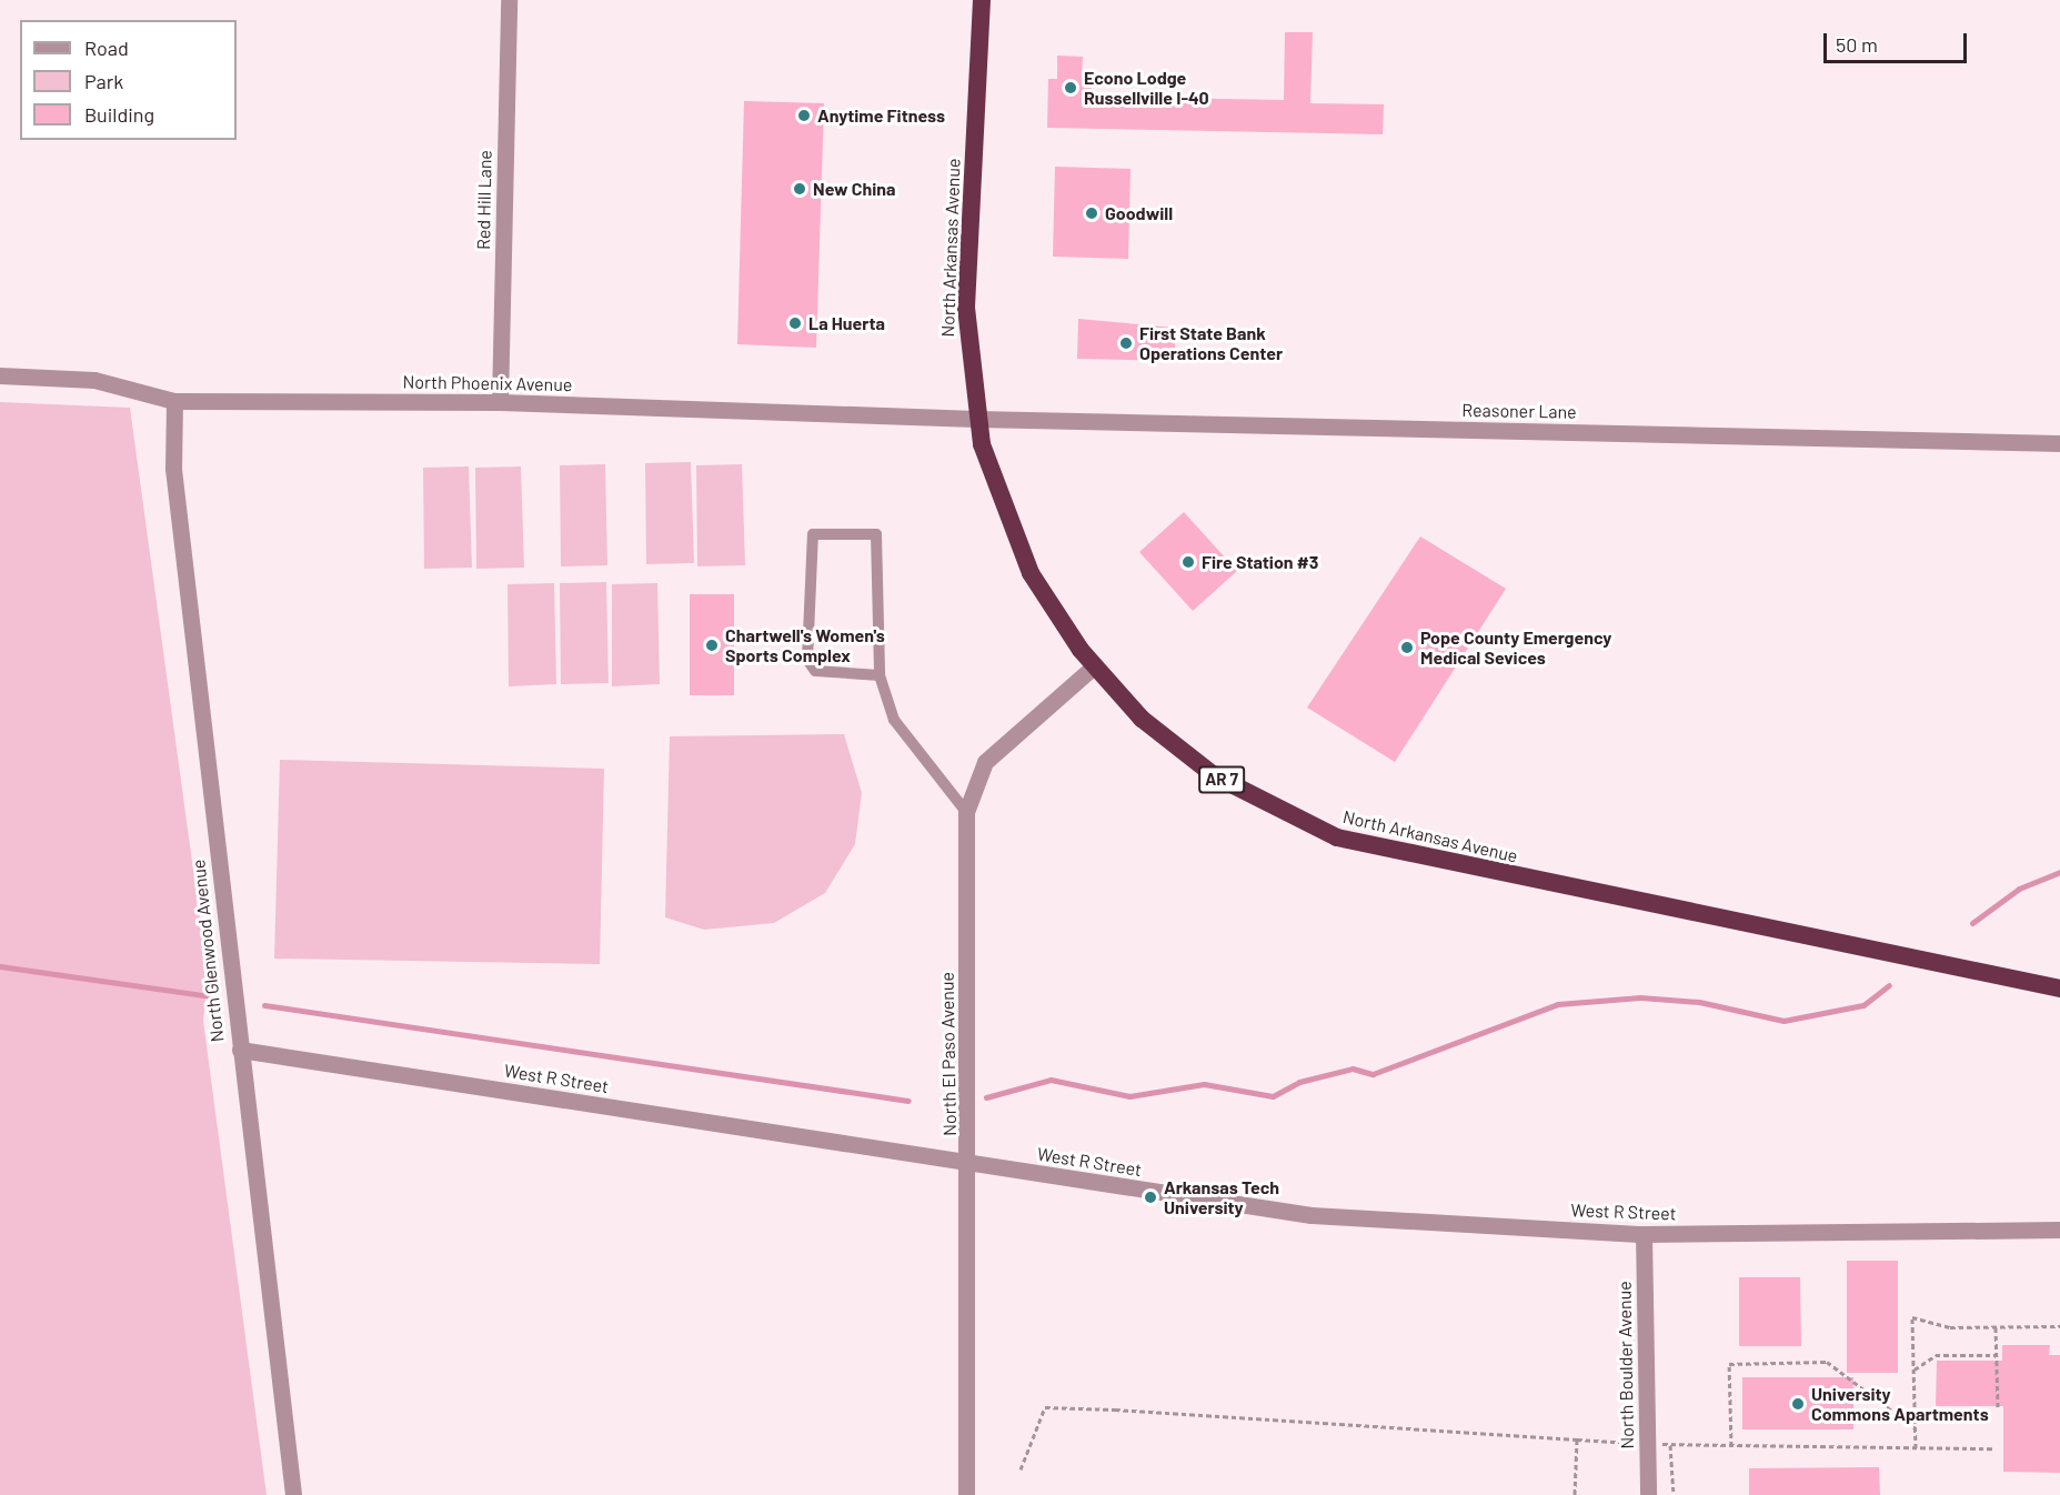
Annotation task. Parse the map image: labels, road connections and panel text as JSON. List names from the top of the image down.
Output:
{
  "streets": {
    "highway": ["North Arkansas Avenue", "AR 7"],
    "street": [
      "Red Hill Lane",
      "North Phoenix Avenue",
      "Reasoner Lane",
      "North Glenwood Avenue",
      "North El Paso Avenue",
      "West R Street",
      "North Boulder Avenue"
    ]
  },
  "crossings": [
    ["Red Hill Lane", "North Phoenix Avenue"],
    ["North Arkansas Avenue", "North Phoenix Avenue"],
    ["North Arkansas Avenue", "Reasoner Lane"],
    ["North Arkansas Avenue", "North El Paso Avenue"],
    ["North Phoenix Avenue", "Reasoner Lane"],
    ["North Phoenix Avenue", "North Glenwood Avenue"],
    ["North Glenwood Avenue", "West R Street"],
    ["North El Paso Avenue", "West R Street"],
    ["West R Street", "North Boulder Avenue"]
  ],
  "places": [
    "Econo Lodge Russellville I-40",
    "Anytime Fitness",
    "New China",
    "Goodwill",
    "La Huerta",
    "First State Bank Operations Center",
    "Fire Station #3",
    "Chartwell's Women's Sports Complex",
    "Pope County Emergency Medical Sevices",
    "Arkansas Tech University",
    "University Commons Apartments"
  ],
  "legend": ["Road", "Park", "Building"],
  "scale_bar": "50 m"
}
